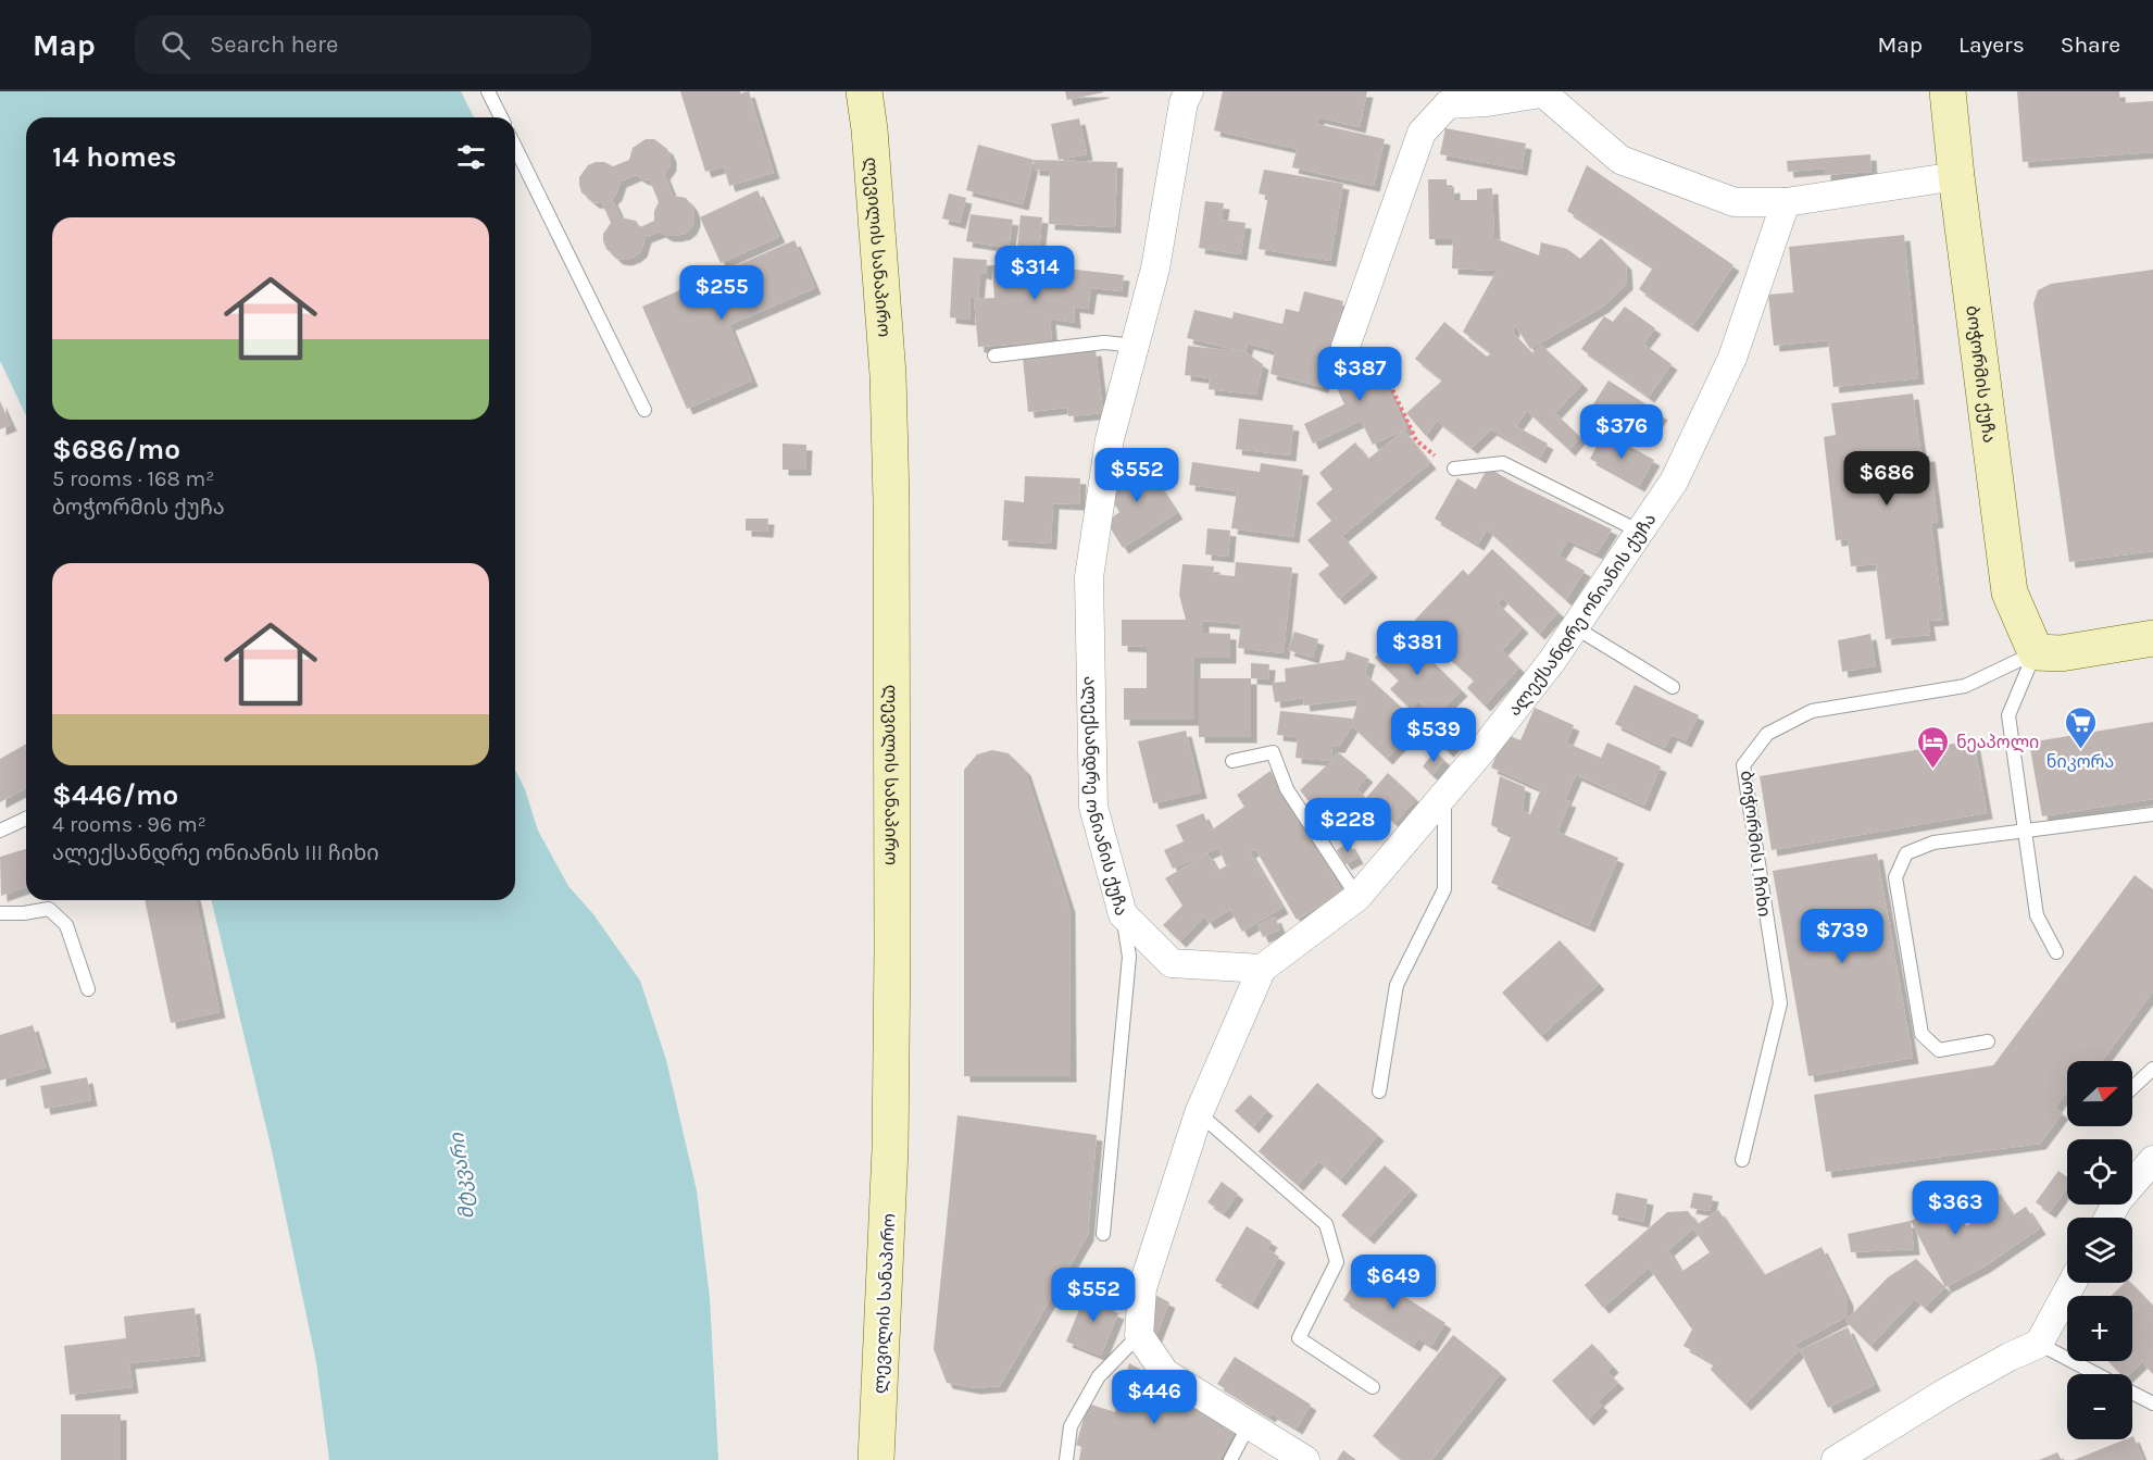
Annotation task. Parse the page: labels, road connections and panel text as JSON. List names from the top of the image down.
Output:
{
  "streets": {
    "main road": ["ლევილის სანაპირო", "ბოჭორმის ქუჩა"],
    "street": ["ალექსანდრე ონიანის ქუჩა"],
    "lane": ["ბოჭორმის I ჩიხი"]
  },
  "crossings": [
    ["ბოჭორმის ქუჩა", "ბოჭორმის I ჩიხი"]
  ],
  "water": ["მტკვარი"],
  "places": {
    "supermarket": ["ნიკორა"],
    "hotel": ["ნეაპოლი"]
  },
  "north": "right",
  "page": {
    "header": "Map",
    "search": "Search here",
    "nav": ["Map", "Layers", "Share"],
    "heading": "14 homes",
    "list": [
      {
        "name": "$686/mo",
        "note": "5 rooms · 168 m² · ბოჭორმის ქუჩა"
      },
      {
        "name": "$446/mo",
        "note": "4 rooms · 96 m² · ალექსანდრე ონიანის III ჩიხი"
      }
    ],
    "price": [
      "$314",
      "$255",
      "$387",
      "$376",
      "$552",
      "$686",
      "$381",
      "$539",
      "$228",
      "$739",
      "$363",
      "$649",
      "$552",
      "$446"
    ],
    "map_buttons": ["+", "−"]
  }
}
